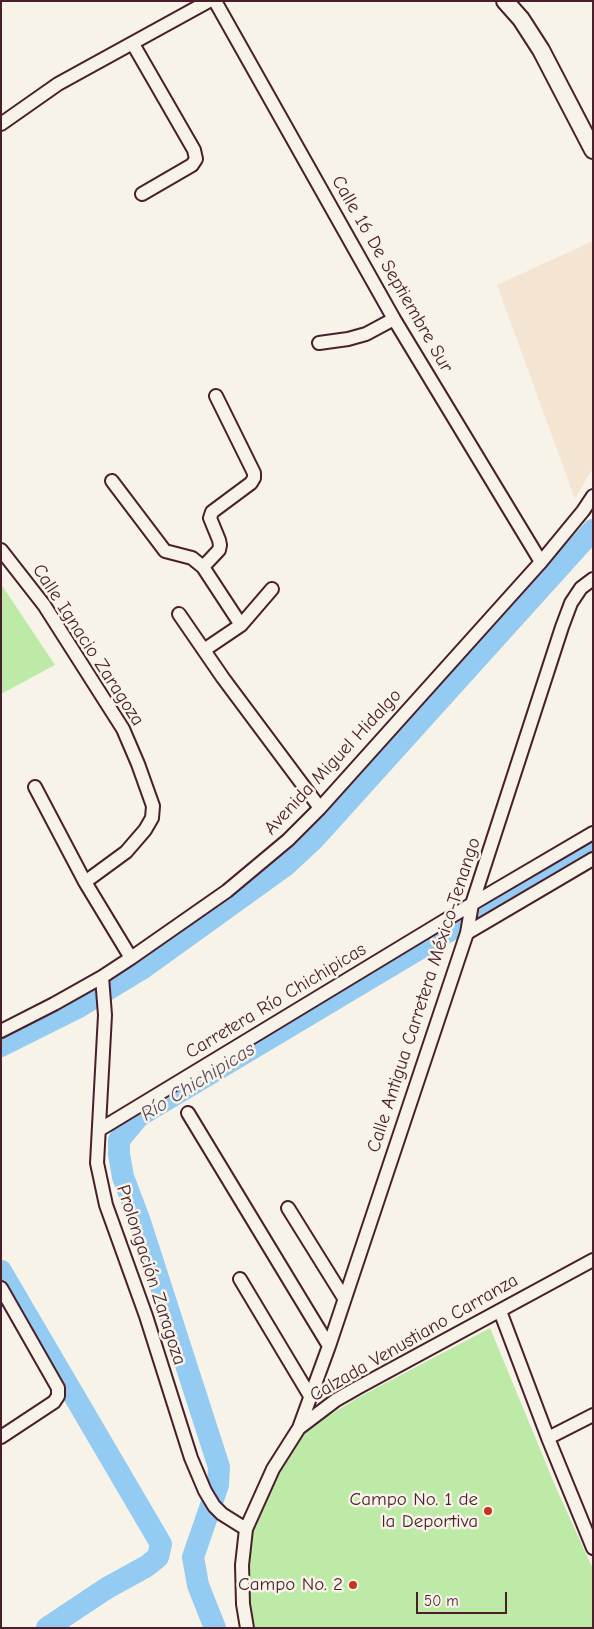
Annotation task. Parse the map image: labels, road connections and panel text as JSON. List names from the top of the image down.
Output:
{
  "streets": {
    "street": [
      "Calle 16 De Septiembre Sur",
      "Calle Ignacio Zaragoza",
      "Avenida Miguel Hidalgo",
      "Calle Antigua Carretera México-Tenango",
      "Carretera Río Chichipicas",
      "Prolongación Zaragoza",
      "Calzada Venustiano Carranza"
    ]
  },
  "crossings": [
    ["Calle 16 De Septiembre Sur", "Avenida Miguel Hidalgo"],
    ["Avenida Miguel Hidalgo", "Prolongación Zaragoza"],
    ["Calle Antigua Carretera México-Tenango", "Carretera Río Chichipicas"],
    ["Calle Antigua Carretera México-Tenango", "Calzada Venustiano Carranza"],
    ["Carretera Río Chichipicas", "Prolongación Zaragoza"],
    ["Prolongación Zaragoza", "Calzada Venustiano Carranza"]
  ],
  "water": ["Río Chichipicas"],
  "places": ["Campo No. 1 de la Deportiva", "Campo No. 2"],
  "scale_bar": "50 m"
}
